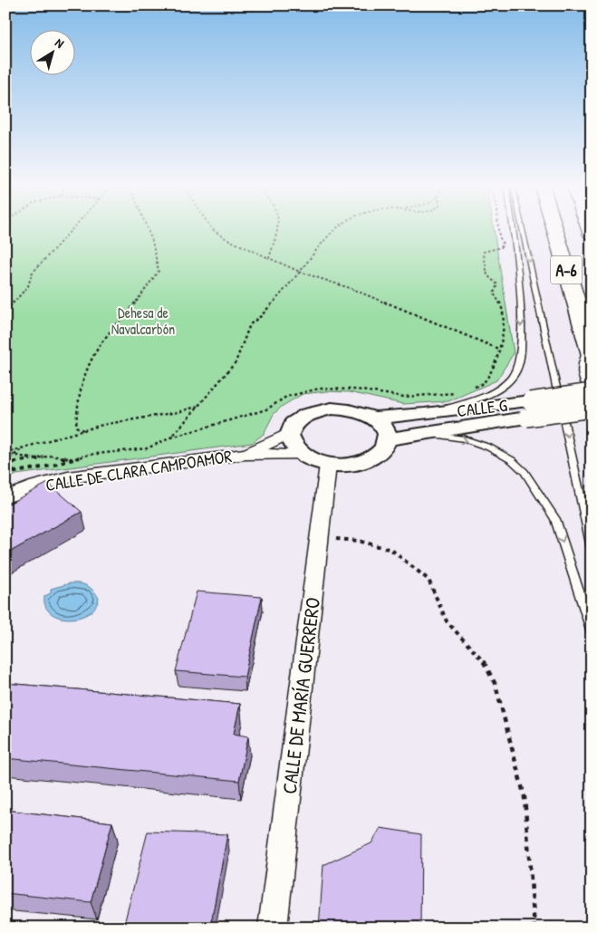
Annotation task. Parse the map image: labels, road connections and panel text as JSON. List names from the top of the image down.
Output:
{
  "streets": {
    "highway": ["A-6"],
    "street": ["CALLE G", "CALLE DE CLARA CAMPOAMOR", "CALLE DE MARÍA GUERRERO"]
  },
  "crossings": [
    ["CALLE G", "CALLE DE CLARA CAMPOAMOR"],
    ["CALLE G", "CALLE DE MARÍA GUERRERO"],
    ["CALLE DE CLARA CAMPOAMOR", "CALLE DE MARÍA GUERRERO"]
  ],
  "parks": ["Dehesa de Navalcarbón"],
  "north": "top right"
}
